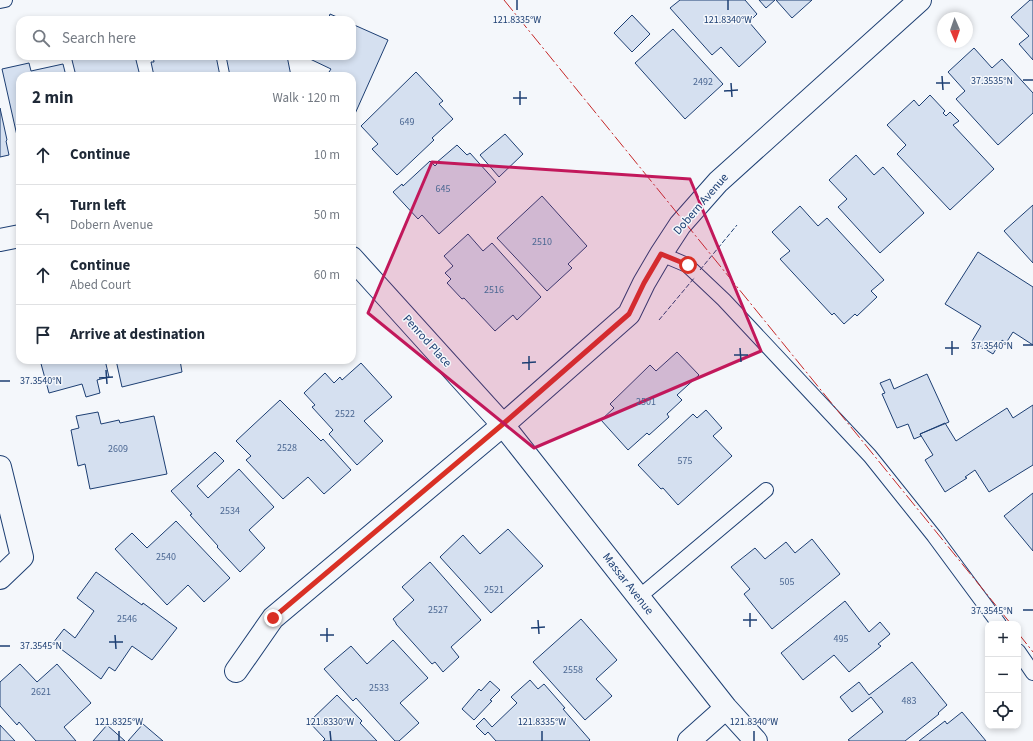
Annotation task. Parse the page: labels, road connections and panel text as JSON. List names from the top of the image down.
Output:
{
  "streets": {
    "street": ["Dobern Avenue", "Penrod Place", "Massar Avenue"]
  },
  "crossings": [
    ["Dobern Avenue", "Penrod Place"],
    ["Dobern Avenue", "Massar Avenue"],
    ["Penrod Place", "Massar Avenue"]
  ],
  "house_numbers": [
    "2492",
    "649",
    "645",
    "2510",
    "2516",
    "2501",
    "2522",
    "2528",
    "2609",
    "575",
    "2534",
    "2540",
    "505",
    "2521",
    "2527",
    "2546",
    "495",
    "2558",
    "2533",
    "2621",
    "483"
  ],
  "north": "bottom",
  "page": {
    "search": "Search here",
    "heading": ["2 min", "Walk · 120 m"],
    "list": [
      ["Continue", "10 m"],
      ["Turn left", "Dobern Avenue", "50 m"],
      ["Continue", "Abed Court", "60 m"],
      "Arrive at destination"
    ],
    "map_buttons": ["+", "−"]
  },
  "coordinates": [
    "121.8335°W",
    "121.8340°W",
    "37.3535°N",
    "37.3540°N",
    "37.3545°N",
    "121.8325°W",
    "121.8330°W"
  ]
}
